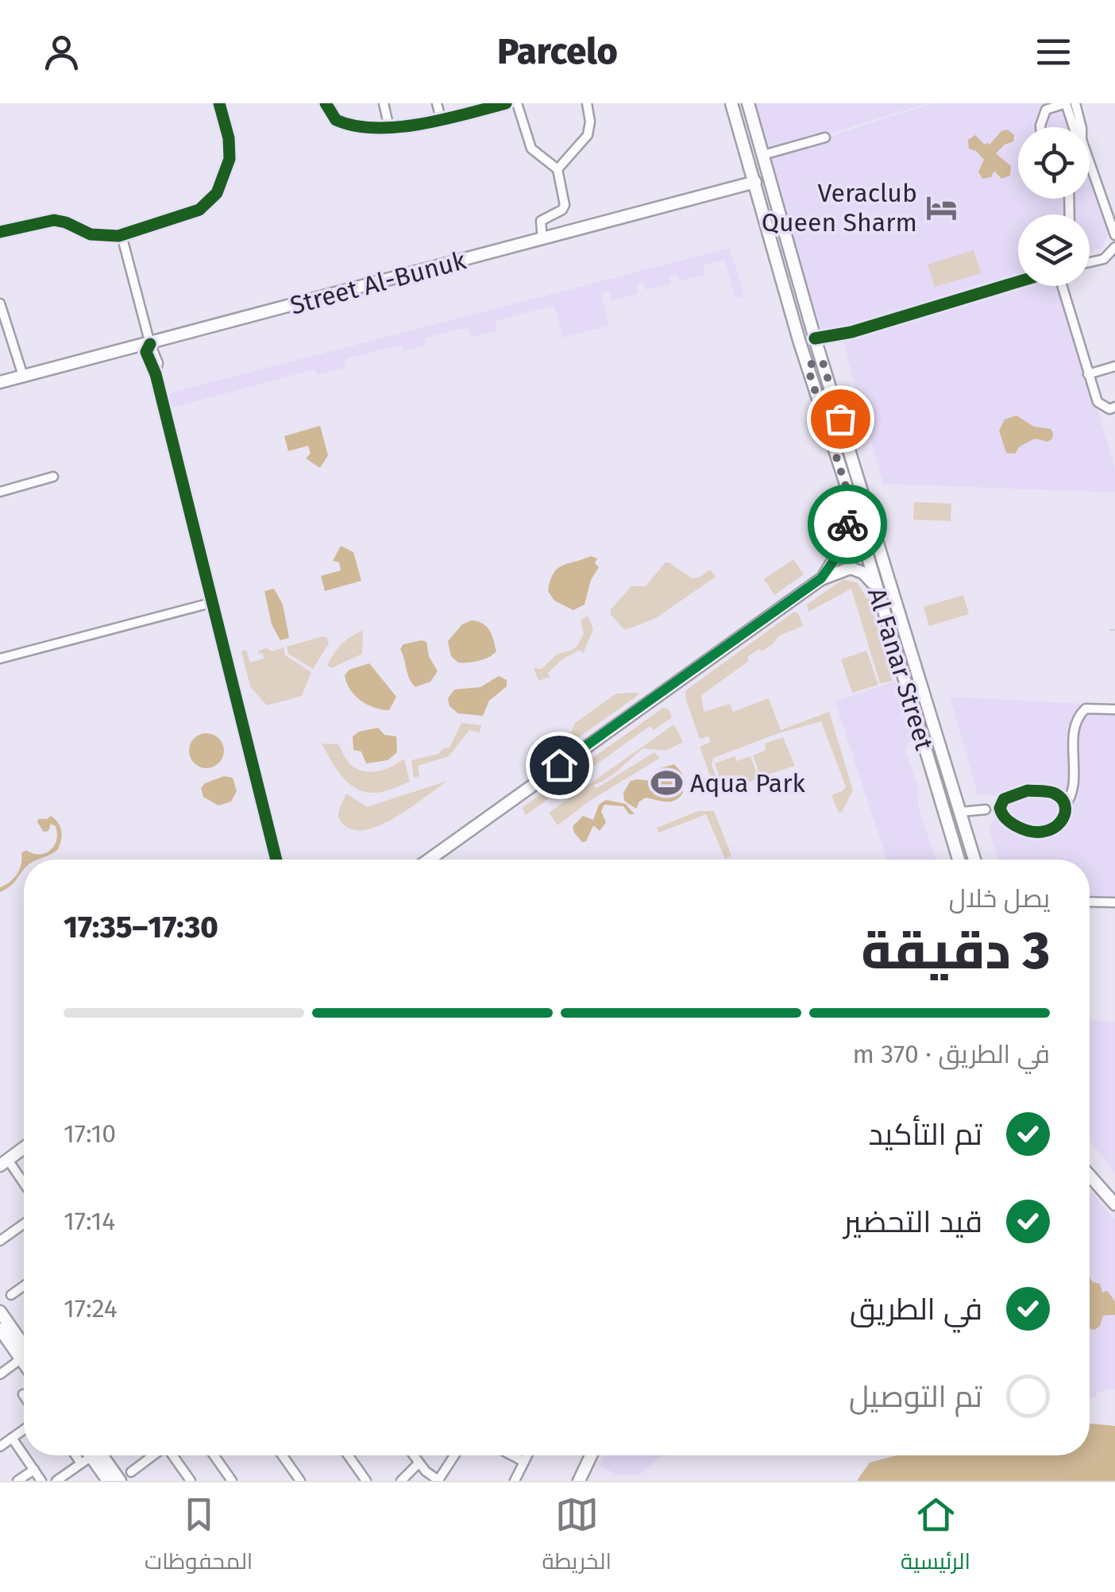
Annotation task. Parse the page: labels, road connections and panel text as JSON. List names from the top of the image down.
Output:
{
  "streets": {
    "main road": ["Street Al-Bunuk", "Al Fanar Street"]
  },
  "crossings": [
    ["Street Al-Bunuk", "Al Fanar Street"]
  ],
  "places": {
    "hotel": ["Veraclub Queen Sharm"],
    "sports": ["Aqua Park"]
  },
  "page": {
    "header": "Parcelo",
    "heading": ["3 دقيقة", "يصل خلال", "17:30–17:35"],
    "bar": "في الطريق · 370 m",
    "list": [
      ["تم التأكيد", "17:10"],
      ["قيد التحضير", "17:14"],
      ["في الطريق", "17:24"],
      "تم التوصيل"
    ],
    "tabs": ["الرئيسية", "الخريطة", "المحفوظات"]
  }
}
